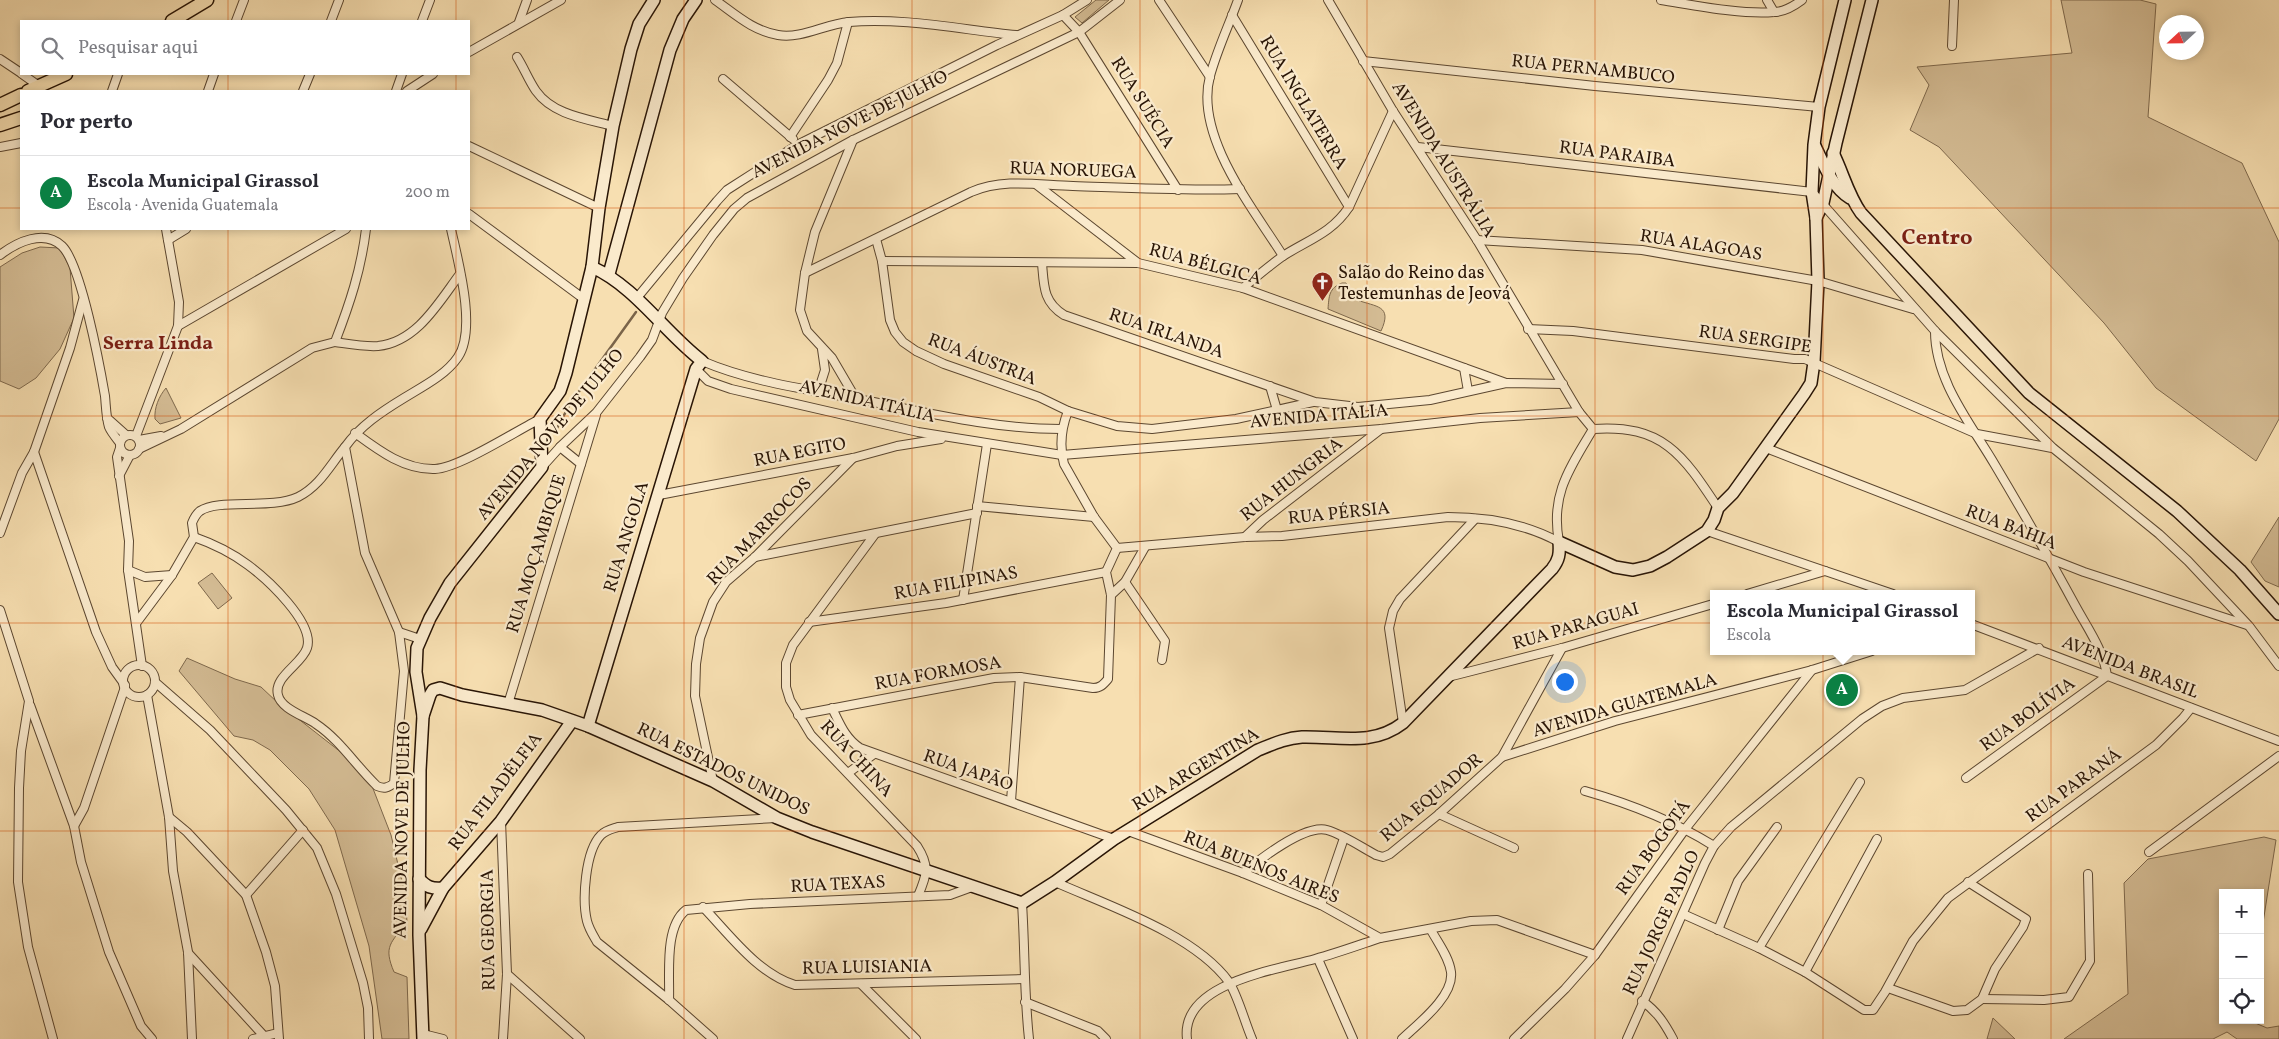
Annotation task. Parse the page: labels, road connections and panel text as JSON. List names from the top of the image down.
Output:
{
  "streets": {
    "main road": [
      "AVENIDA NOVE DE JULHO",
      "AVENIDA ITÁLIA",
      "RUA ANGOLA",
      "RUA ESTADOS UNIDOS",
      "RUA ARGENTINA",
      "RUA FILADÉLFIA"
    ],
    "street": [
      "RUA PERNAMBUCO",
      "RUA SUÉCIA",
      "RUA INGLATERRA",
      "RUA PARAIBA",
      "AVENIDA AUSTRÁLIA",
      "RUA NORUEGA",
      "RUA ALAGOAS",
      "RUA BÉLGICA",
      "RUA IRLANDA",
      "RUA SERGIPE",
      "RUA ÁUSTRIA",
      "RUA EGITO",
      "RUA HUNGRIA",
      "RUA PÉRSIA",
      "RUA BAHIA",
      "RUA MARROCOS",
      "RUA MOÇAMBIQUE",
      "RUA FILIPINAS",
      "RUA PARAGUAI",
      "AVENIDA BRASIL",
      "RUA FORMOSA",
      "AVENIDA GUATEMALA",
      "RUA BOLÍVIA",
      "RUA CHINA",
      "RUA JAPÃO",
      "RUA PARANÁ",
      "RUA EQUADOR",
      "RUA BOGOTÁ",
      "RUA BUENOS AIRES",
      "RUA TEXAS",
      "RUA JORGE PADLO",
      "RUA GEORGIA",
      "RUA LUISIANIA"
    ]
  },
  "crossings": [
    ["RUA PERNAMBUCO", "AVENIDA AUSTRÁLIA"],
    ["RUA SUÉCIA", "AVENIDA NOVE DE JULHO"],
    ["RUA SUÉCIA", "RUA NORUEGA"],
    ["AVENIDA NOVE DE JULHO", "AVENIDA ITÁLIA"],
    ["AVENIDA NOVE DE JULHO", "RUA MOÇAMBIQUE"],
    ["AVENIDA NOVE DE JULHO", "RUA ESTADOS UNIDOS"],
    ["AVENIDA NOVE DE JULHO", "RUA FILADÉLFIA"],
    ["RUA PARAIBA", "AVENIDA AUSTRÁLIA"],
    ["AVENIDA AUSTRÁLIA", "RUA ALAGOAS"],
    ["AVENIDA AUSTRÁLIA", "RUA SERGIPE"],
    ["AVENIDA AUSTRÁLIA", "AVENIDA ITÁLIA"],
    ["AVENIDA AUSTRÁLIA", "RUA PÉRSIA"],
    ["AVENIDA AUSTRÁLIA", "RUA ARGENTINA"],
    ["RUA NORUEGA", "RUA ÁUSTRIA"],
    ["RUA BÉLGICA", "RUA IRLANDA"],
    ["RUA BÉLGICA", "RUA ÁUSTRIA"],
    ["RUA IRLANDA", "AVENIDA ITÁLIA"],
    ["RUA ÁUSTRIA", "AVENIDA ITÁLIA"],
    ["AVENIDA ITÁLIA", "RUA EGITO"],
    ["AVENIDA ITÁLIA", "RUA HUNGRIA"],
    ["AVENIDA ITÁLIA", "RUA ANGOLA"],
    ["RUA EGITO", "RUA MARROCOS"],
    ["RUA EGITO", "RUA ANGOLA"],
    ["RUA HUNGRIA", "RUA PÉRSIA"],
    ["RUA PÉRSIA", "RUA ARGENTINA"],
    ["RUA MARROCOS", "RUA ESTADOS UNIDOS"],
    ["RUA ANGOLA", "RUA ESTADOS UNIDOS"],
    ["RUA MOÇAMBIQUE", "RUA ESTADOS UNIDOS"],
    ["RUA FILIPINAS", "RUA FORMOSA"],
    ["RUA FILIPINAS", "RUA CHINA"],
    ["RUA PARAGUAI", "RUA ARGENTINA"],
    ["RUA PARAGUAI", "RUA EQUADOR"],
    ["AVENIDA BRASIL", "RUA BOLÍVIA"],
    ["AVENIDA BRASIL", "RUA PARANÁ"],
    ["AVENIDA BRASIL", "RUA JORGE PADLO"],
    ["RUA FORMOSA", "RUA CHINA"],
    ["RUA FORMOSA", "RUA JAPÃO"],
    ["AVENIDA GUATEMALA", "RUA EQUADOR"],
    ["AVENIDA GUATEMALA", "RUA BOGOTÁ"],
    ["RUA CHINA", "RUA ESTADOS UNIDOS"],
    ["RUA ESTADOS UNIDOS", "RUA ARGENTINA"],
    ["RUA ESTADOS UNIDOS", "RUA FILADÉLFIA"],
    ["RUA ESTADOS UNIDOS", "RUA TEXAS"],
    ["RUA ARGENTINA", "RUA JAPÃO"],
    ["RUA ARGENTINA", "RUA BUENOS AIRES"],
    ["RUA FILADÉLFIA", "RUA GEORGIA"],
    ["RUA EQUADOR", "RUA BUENOS AIRES"],
    ["RUA TEXAS", "RUA LUISIANIA"]
  ],
  "districts": ["Centro", "Serra Linda"],
  "places": {
    "church": ["Salão do Reino das Testemunhas de Jeová"]
  },
  "north": "left",
  "page": {
    "search": "Pesquisar aqui",
    "heading": "Por perto",
    "list": [
      {
        "mark": "A",
        "name": "Escola Municipal Girassol",
        "note": "Escola · Avenida Guatemala",
        "value": "200 m"
      }
    ],
    "popup": ["Escola Municipal Girassol", "Escola"],
    "pins": "A",
    "map_buttons": ["+", "−"]
  }
}
